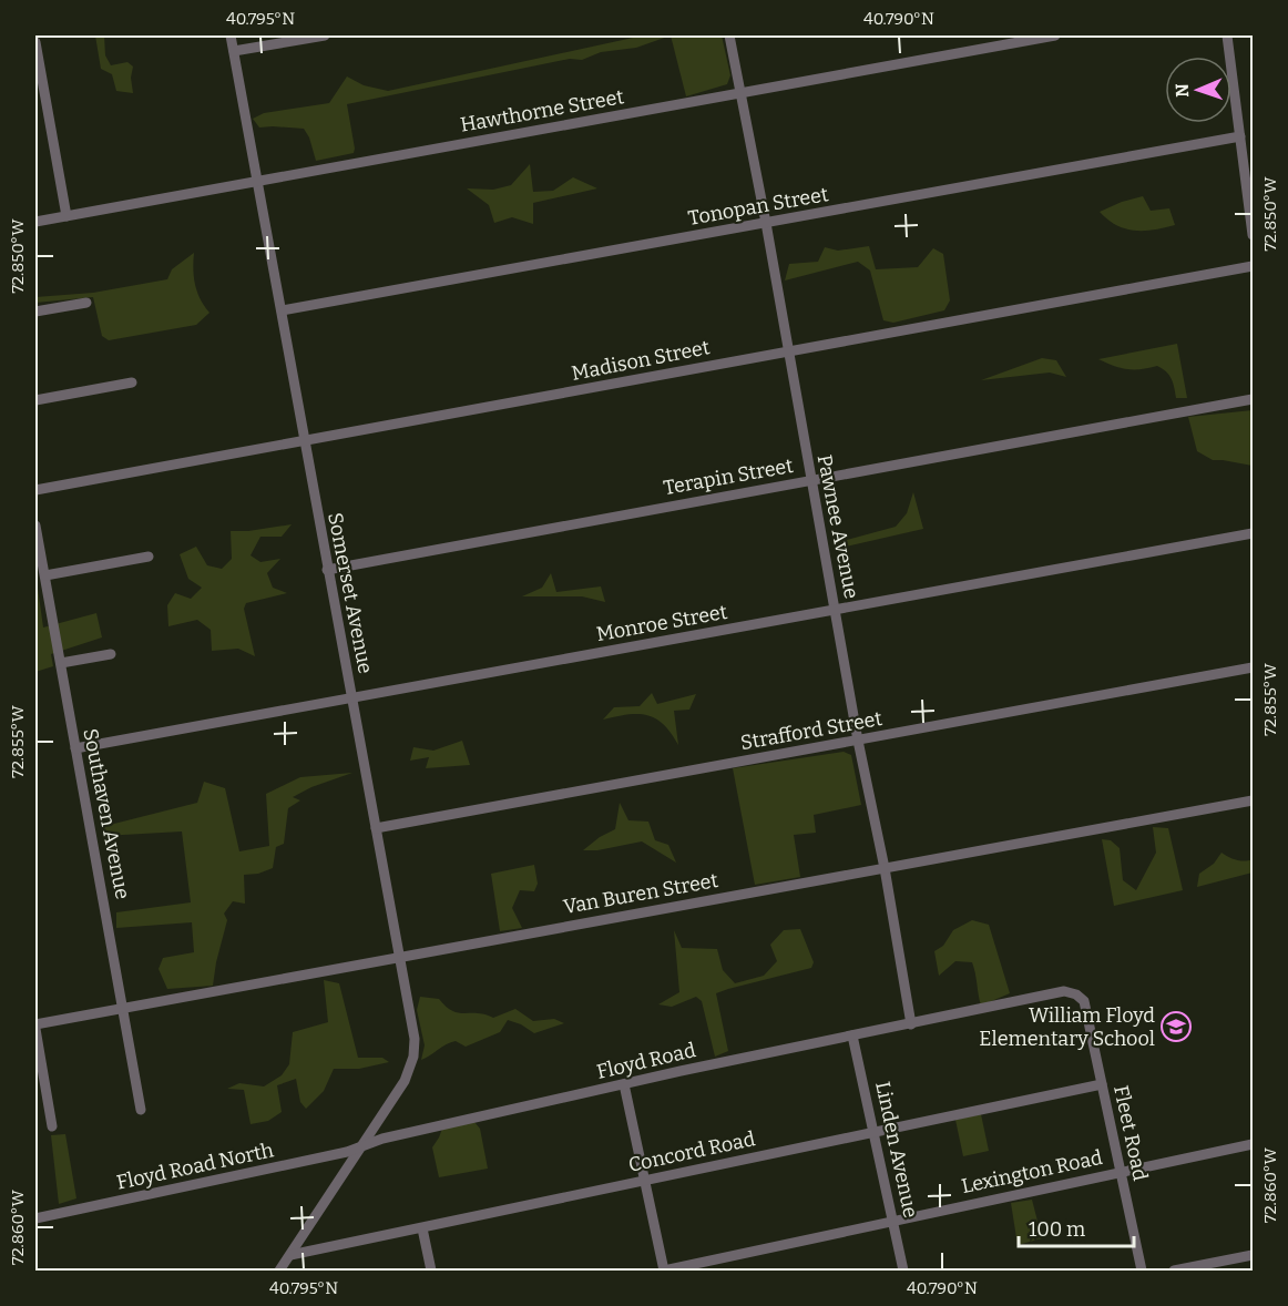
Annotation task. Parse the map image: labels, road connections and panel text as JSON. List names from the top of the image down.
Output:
{
  "streets": {
    "street": [
      "Hawthorne Street",
      "Tonopan Street",
      "Madison Street",
      "Terapin Street",
      "Pawnee Avenue",
      "Somerset Avenue",
      "Monroe Street",
      "Strafford Street",
      "Southaven Avenue",
      "Van Buren Street",
      "Floyd Road",
      "Fleet Road",
      "Linden Avenue",
      "Concord Road",
      "Floyd Road North",
      "Lexington Road"
    ]
  },
  "crossings": [
    ["Hawthorne Street", "Pawnee Avenue"],
    ["Hawthorne Street", "Somerset Avenue"],
    ["Tonopan Street", "Pawnee Avenue"],
    ["Tonopan Street", "Somerset Avenue"],
    ["Madison Street", "Pawnee Avenue"],
    ["Madison Street", "Somerset Avenue"],
    ["Terapin Street", "Pawnee Avenue"],
    ["Terapin Street", "Somerset Avenue"],
    ["Pawnee Avenue", "Monroe Street"],
    ["Pawnee Avenue", "Strafford Street"],
    ["Pawnee Avenue", "Van Buren Street"],
    ["Pawnee Avenue", "Floyd Road"],
    ["Somerset Avenue", "Monroe Street"],
    ["Somerset Avenue", "Strafford Street"],
    ["Somerset Avenue", "Van Buren Street"],
    ["Somerset Avenue", "Floyd Road"],
    ["Somerset Avenue", "Floyd Road North"],
    ["Monroe Street", "Southaven Avenue"],
    ["Southaven Avenue", "Van Buren Street"],
    ["Floyd Road", "Fleet Road"],
    ["Floyd Road", "Linden Avenue"],
    ["Floyd Road", "Floyd Road North"],
    ["Fleet Road", "Concord Road"],
    ["Fleet Road", "Lexington Road"],
    ["Linden Avenue", "Concord Road"],
    ["Linden Avenue", "Lexington Road"]
  ],
  "places": {
    "school or university": ["William Floyd Elementary School"]
  },
  "scale_bar": "100 m",
  "north": "left",
  "coordinates": [
    "40.795°N",
    "40.790°N",
    "72.850°W",
    "72.855°W",
    "72.860°W"
  ]
}
